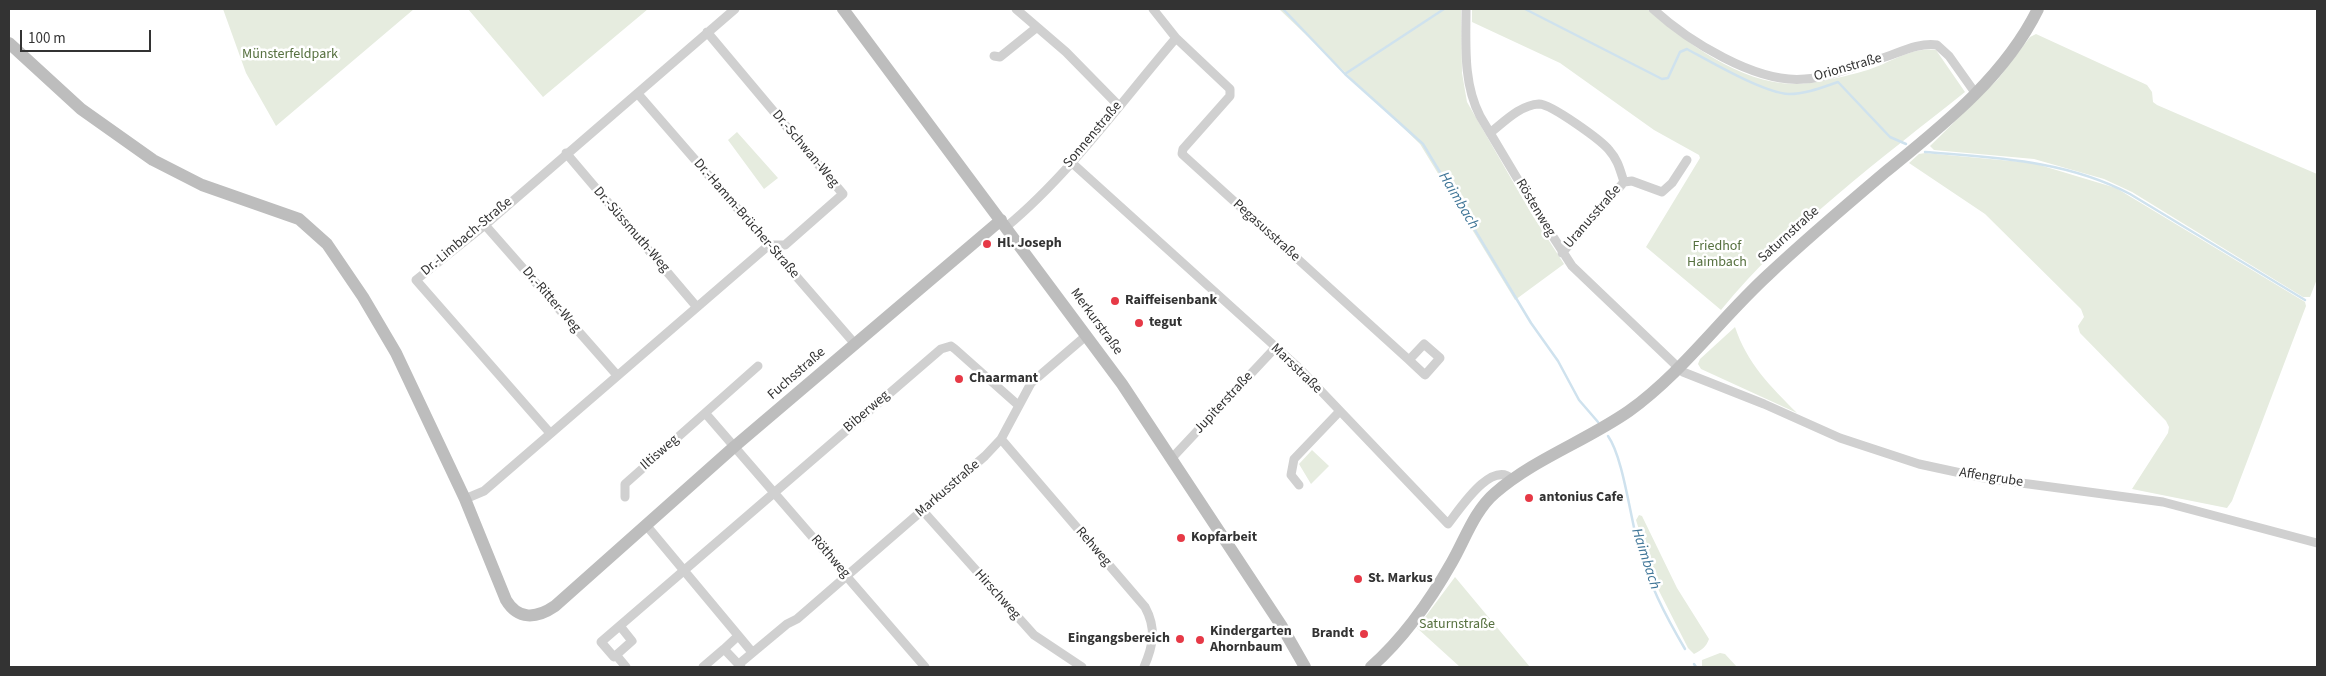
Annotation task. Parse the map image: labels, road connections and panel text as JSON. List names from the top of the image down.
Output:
{
  "streets": {
    "street": [
      "Orionstraße",
      "Sonnenstraße",
      "Dr.-Schwan-Weg",
      "Röstenweg",
      "Uranusstraße",
      "Dr.-Hamm-Brücher-Straße",
      "Dr.-Süssmuth-Weg",
      "Pegasusstraße",
      "Saturnstraße",
      "Dr.-Limbach-Straße",
      "Dr.-Ritter-Weg",
      "Merkurstraße",
      "Marsstraße",
      "Fuchsstraße",
      "Jupiterstraße",
      "Biberweg",
      "Iltisweg",
      "Affengrube",
      "Markusstraße",
      "Rehweg",
      "Röthweg",
      "Hirschweg"
    ]
  },
  "crossings": [
    ["Orionstraße", "Saturnstraße"],
    ["Sonnenstraße", "Pegasusstraße"],
    ["Sonnenstraße", "Merkurstraße"],
    ["Sonnenstraße", "Marsstraße"],
    ["Sonnenstraße", "Fuchsstraße"],
    ["Dr.-Schwan-Weg", "Dr.-Hamm-Brücher-Straße"],
    ["Dr.-Schwan-Weg", "Dr.-Limbach-Straße"],
    ["Röstenweg", "Uranusstraße"],
    ["Röstenweg", "Saturnstraße"],
    ["Röstenweg", "Affengrube"],
    ["Dr.-Hamm-Brücher-Straße", "Dr.-Limbach-Straße"],
    ["Dr.-Hamm-Brücher-Straße", "Fuchsstraße"],
    ["Dr.-Süssmuth-Weg", "Dr.-Limbach-Straße"],
    ["Saturnstraße", "Marsstraße"],
    ["Saturnstraße", "Affengrube"],
    ["Dr.-Limbach-Straße", "Dr.-Ritter-Weg"],
    ["Merkurstraße", "Fuchsstraße"],
    ["Merkurstraße", "Jupiterstraße"],
    ["Merkurstraße", "Markusstraße"],
    ["Marsstraße", "Jupiterstraße"],
    ["Fuchsstraße", "Röthweg"],
    ["Biberweg", "Markusstraße"],
    ["Biberweg", "Röthweg"],
    ["Markusstraße", "Rehweg"],
    ["Markusstraße", "Röthweg"],
    ["Markusstraße", "Hirschweg"]
  ],
  "water": ["Haimbach"],
  "parks": ["Münsterfeldpark", "Friedhof Haimbach", "Saturnstraße"],
  "places": [
    "Hl. Joseph",
    "Raiffeisenbank",
    "tegut",
    "Chaarmant",
    "antonius Cafe",
    "Kopfarbeit",
    "St. Markus",
    "Brandt",
    "Eingangsbereich",
    "Kindergarten Ahornbaum"
  ],
  "scale_bar": "100 m"
}
